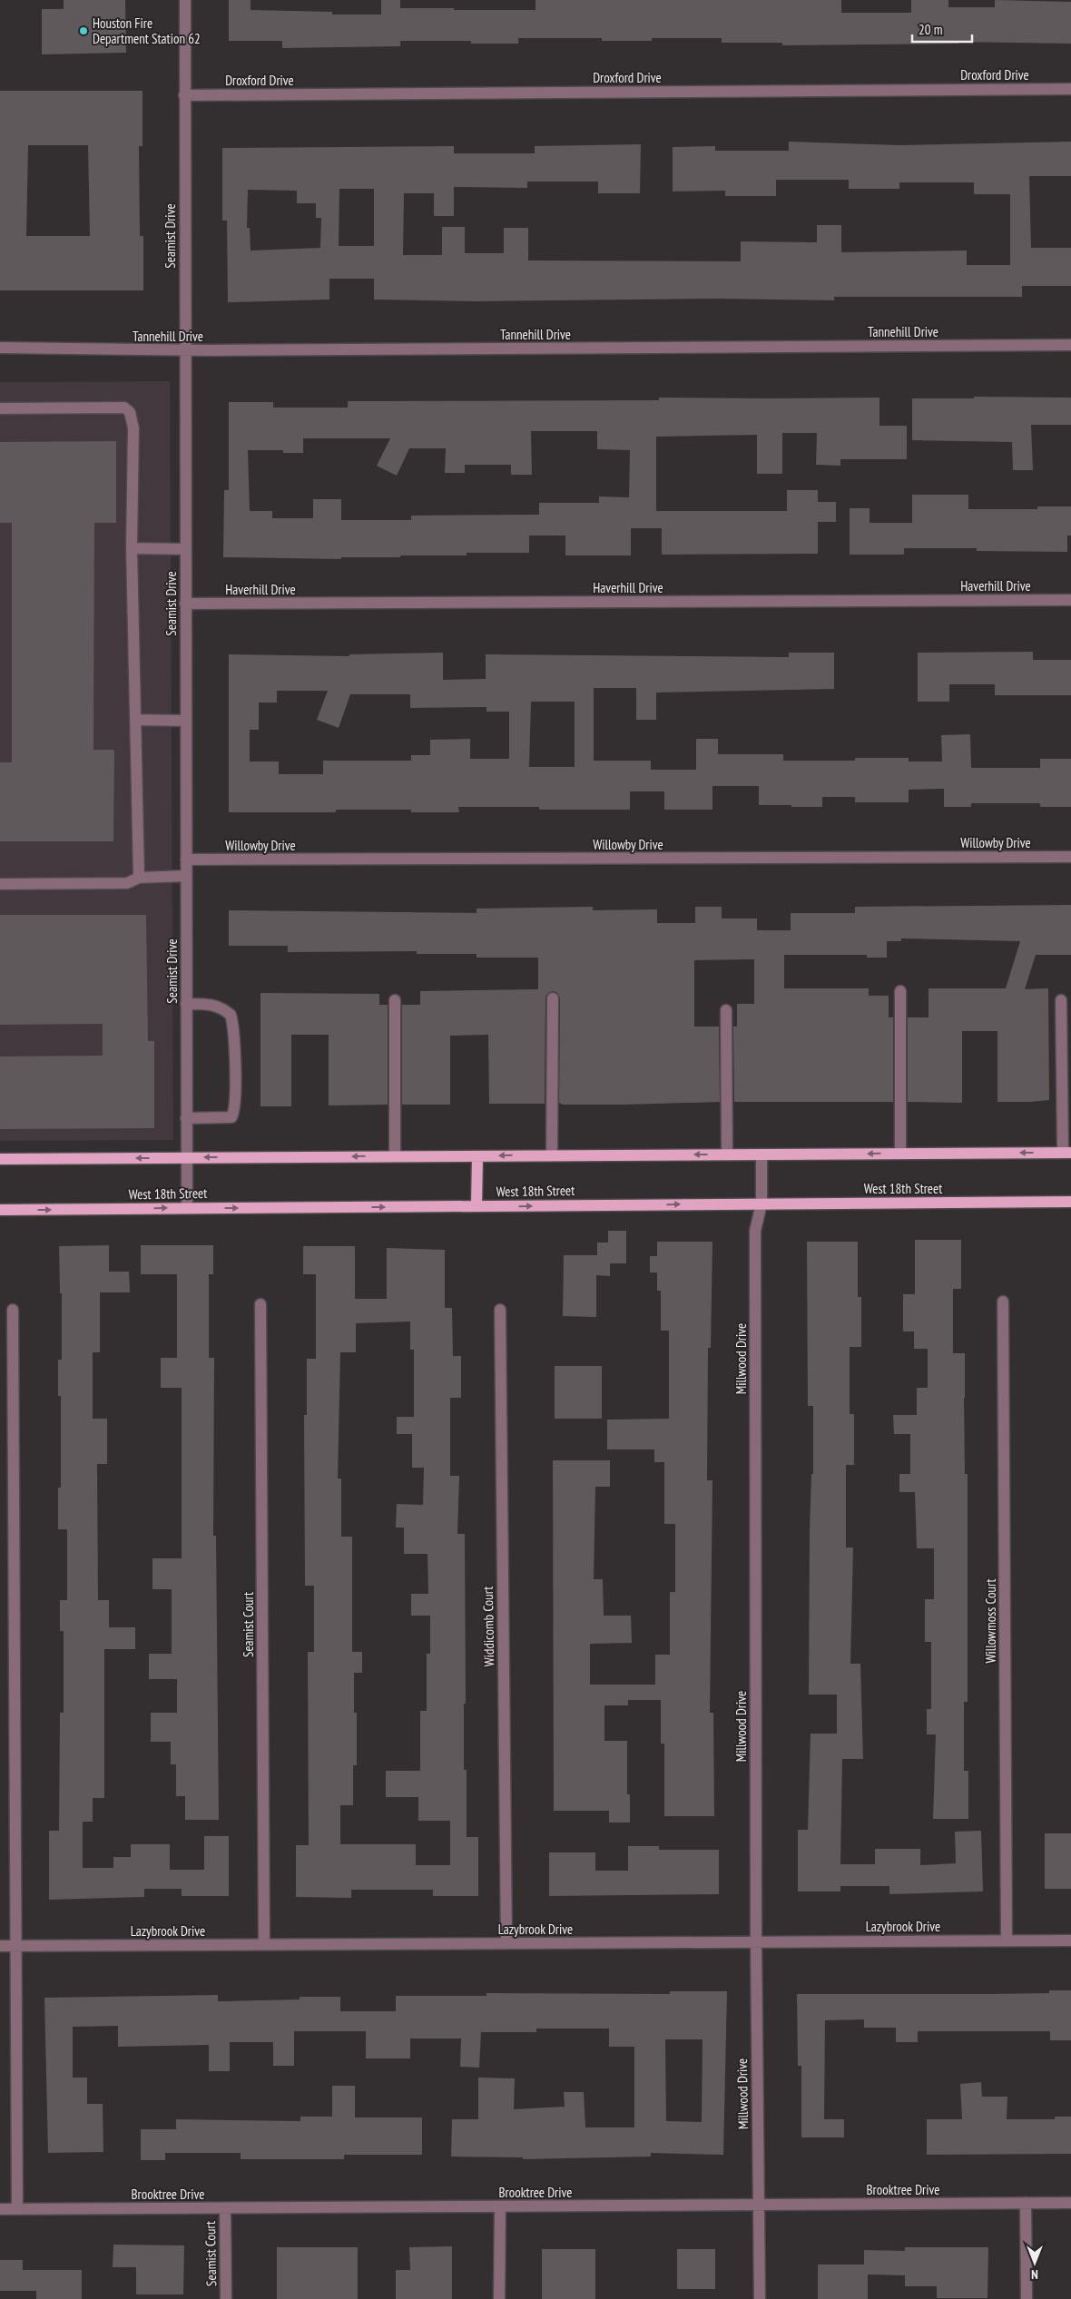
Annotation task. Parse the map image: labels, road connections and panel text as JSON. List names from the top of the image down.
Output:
{
  "streets": {
    "main road": ["West 18th Street"],
    "street": [
      "Droxford Drive",
      "Seamist Drive",
      "Tannehill Drive",
      "Haverhill Drive",
      "Willowby Drive",
      "Millwood Drive",
      "Willowmoss Court",
      "Seamist Court",
      "Widdicomb Court",
      "Lazybrook Drive",
      "Brooktree Drive"
    ]
  },
  "crossings": [
    ["Droxford Drive", "Seamist Drive"],
    ["Seamist Drive", "Tannehill Drive"],
    ["Seamist Drive", "Haverhill Drive"],
    ["Seamist Drive", "Willowby Drive"],
    ["Seamist Drive", "West 18th Street"],
    ["West 18th Street", "Millwood Drive"],
    ["Millwood Drive", "Lazybrook Drive"],
    ["Millwood Drive", "Brooktree Drive"],
    ["Willowmoss Court", "Lazybrook Drive"],
    ["Seamist Court", "Lazybrook Drive"],
    ["Seamist Court", "Brooktree Drive"],
    ["Widdicomb Court", "Lazybrook Drive"]
  ],
  "places": ["Houston Fire Department Station 62"],
  "scale_bar": "20 m",
  "north": "bottom"
}
